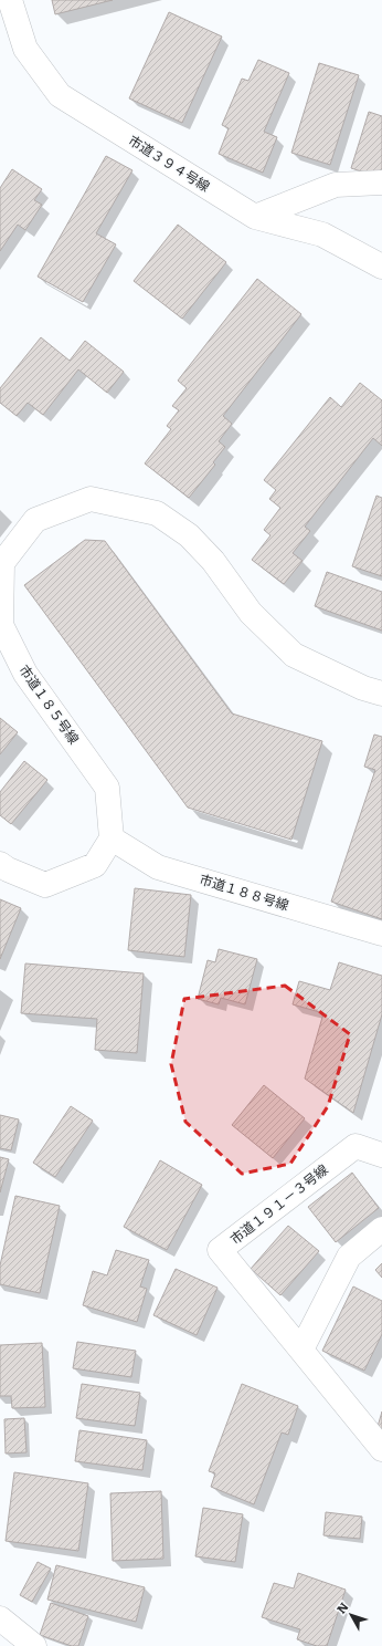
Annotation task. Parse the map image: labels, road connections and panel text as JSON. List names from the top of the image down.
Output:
{
  "streets": {
    "street": [
      "市道３９４号線",
      "市道１８５号線",
      "市道１８８号線",
      "市道１９１－３号線"
    ]
  },
  "crossings": [
    ["市道１８５号線", "市道１８８号線"]
  ],
  "north": "top left"
}
